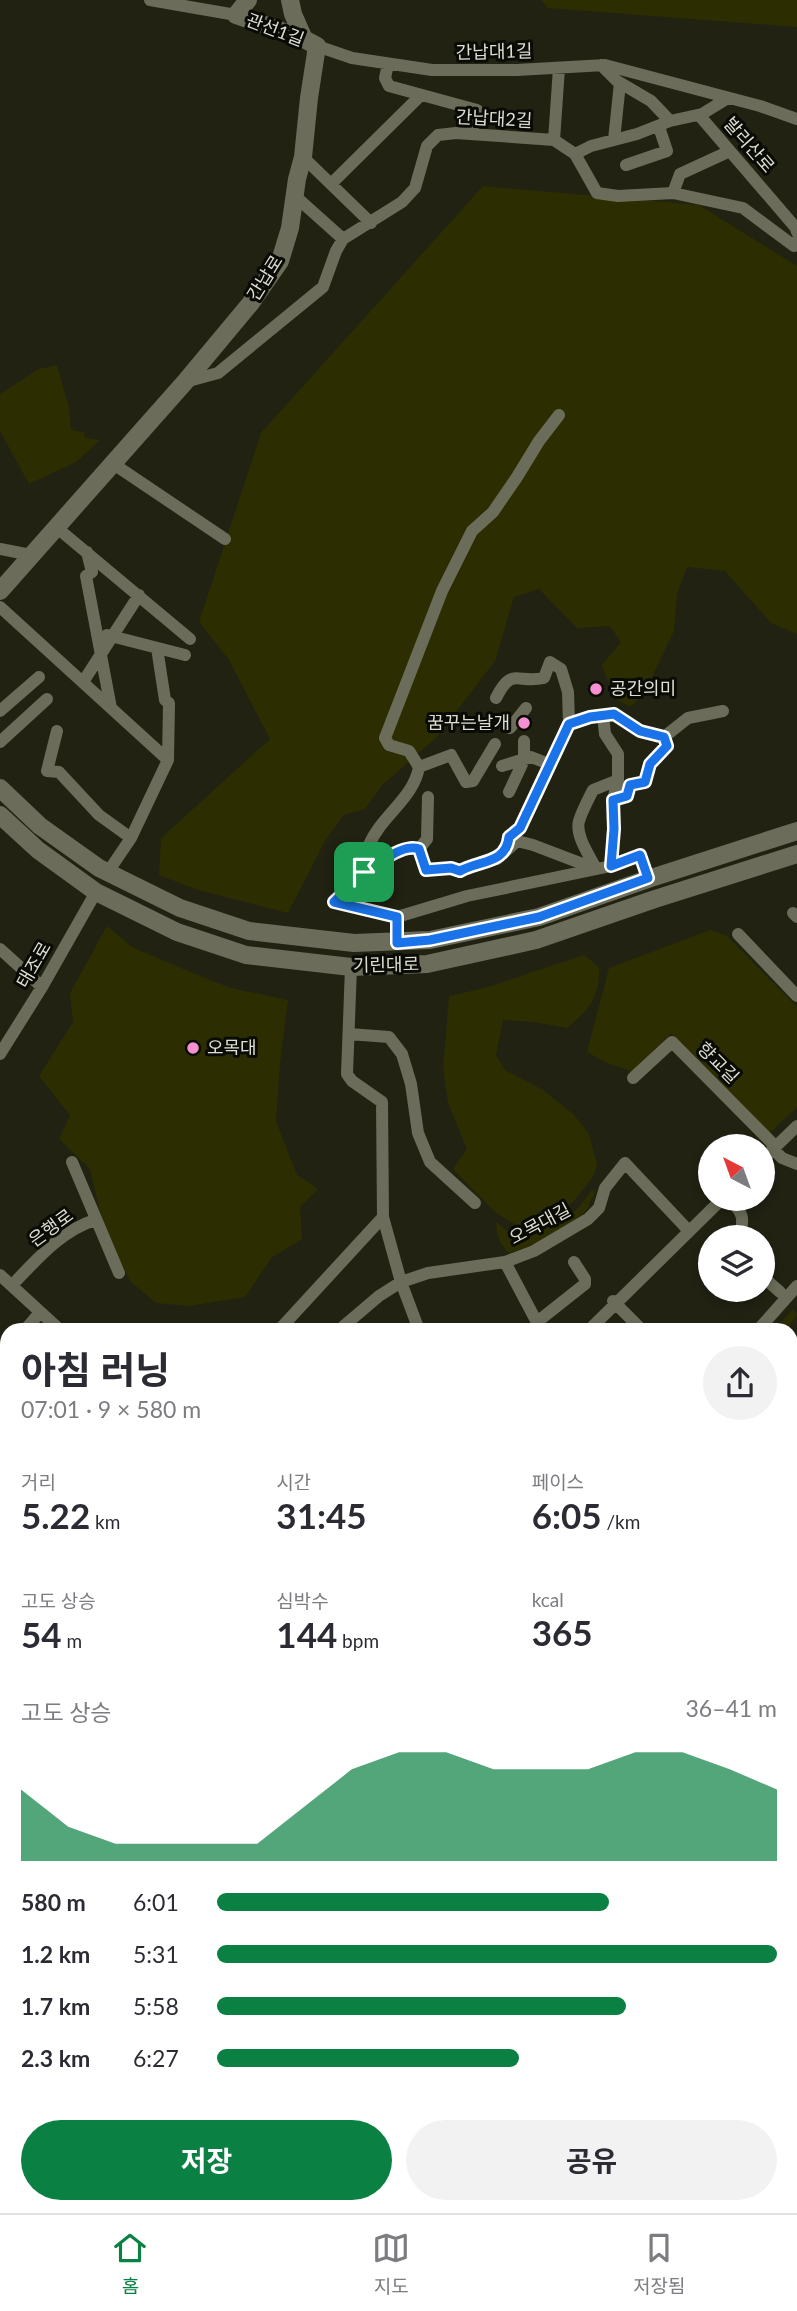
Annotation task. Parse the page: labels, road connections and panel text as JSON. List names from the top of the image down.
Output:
{
  "streets": {
    "street": [
      "관선1길",
      "간납대1길",
      "간납대2길",
      "발리산로",
      "간납로",
      "태조로",
      "기린대로",
      "향교길",
      "오목대길",
      "은행로"
    ]
  },
  "crossings": [
    ["관선1길", "간납대1길"],
    ["관선1길", "간납로"],
    ["간납대1길", "간납로"],
    ["태조로", "기린대로"]
  ],
  "places": ["공간의미", "꿈꾸는날개", "오목대"],
  "north": "top left",
  "page": {
    "heading": ["아침 러닝", "07:01 · 9 × 580 m"],
    "stats": [
      ["거리", "5.22 km"],
      ["시간", "31:45"],
      ["페이스", "6:05 /km"],
      ["고도 상승", "54 m"],
      ["심박수", "144 bpm"],
      ["kcal", "365"]
    ],
    "chart": ["고도 상승", "36–41 m"],
    "list": [
      {
        "name": "580 m",
        "note": "6:01"
      },
      {
        "name": "1.2 km",
        "note": "5:31"
      },
      {
        "name": "1.7 km",
        "note": "5:58"
      },
      {
        "name": "2.3 km",
        "note": "6:27"
      }
    ],
    "buttons": ["저장", "공유"],
    "tabs": ["홈", "지도", "저장됨"]
  }
}
